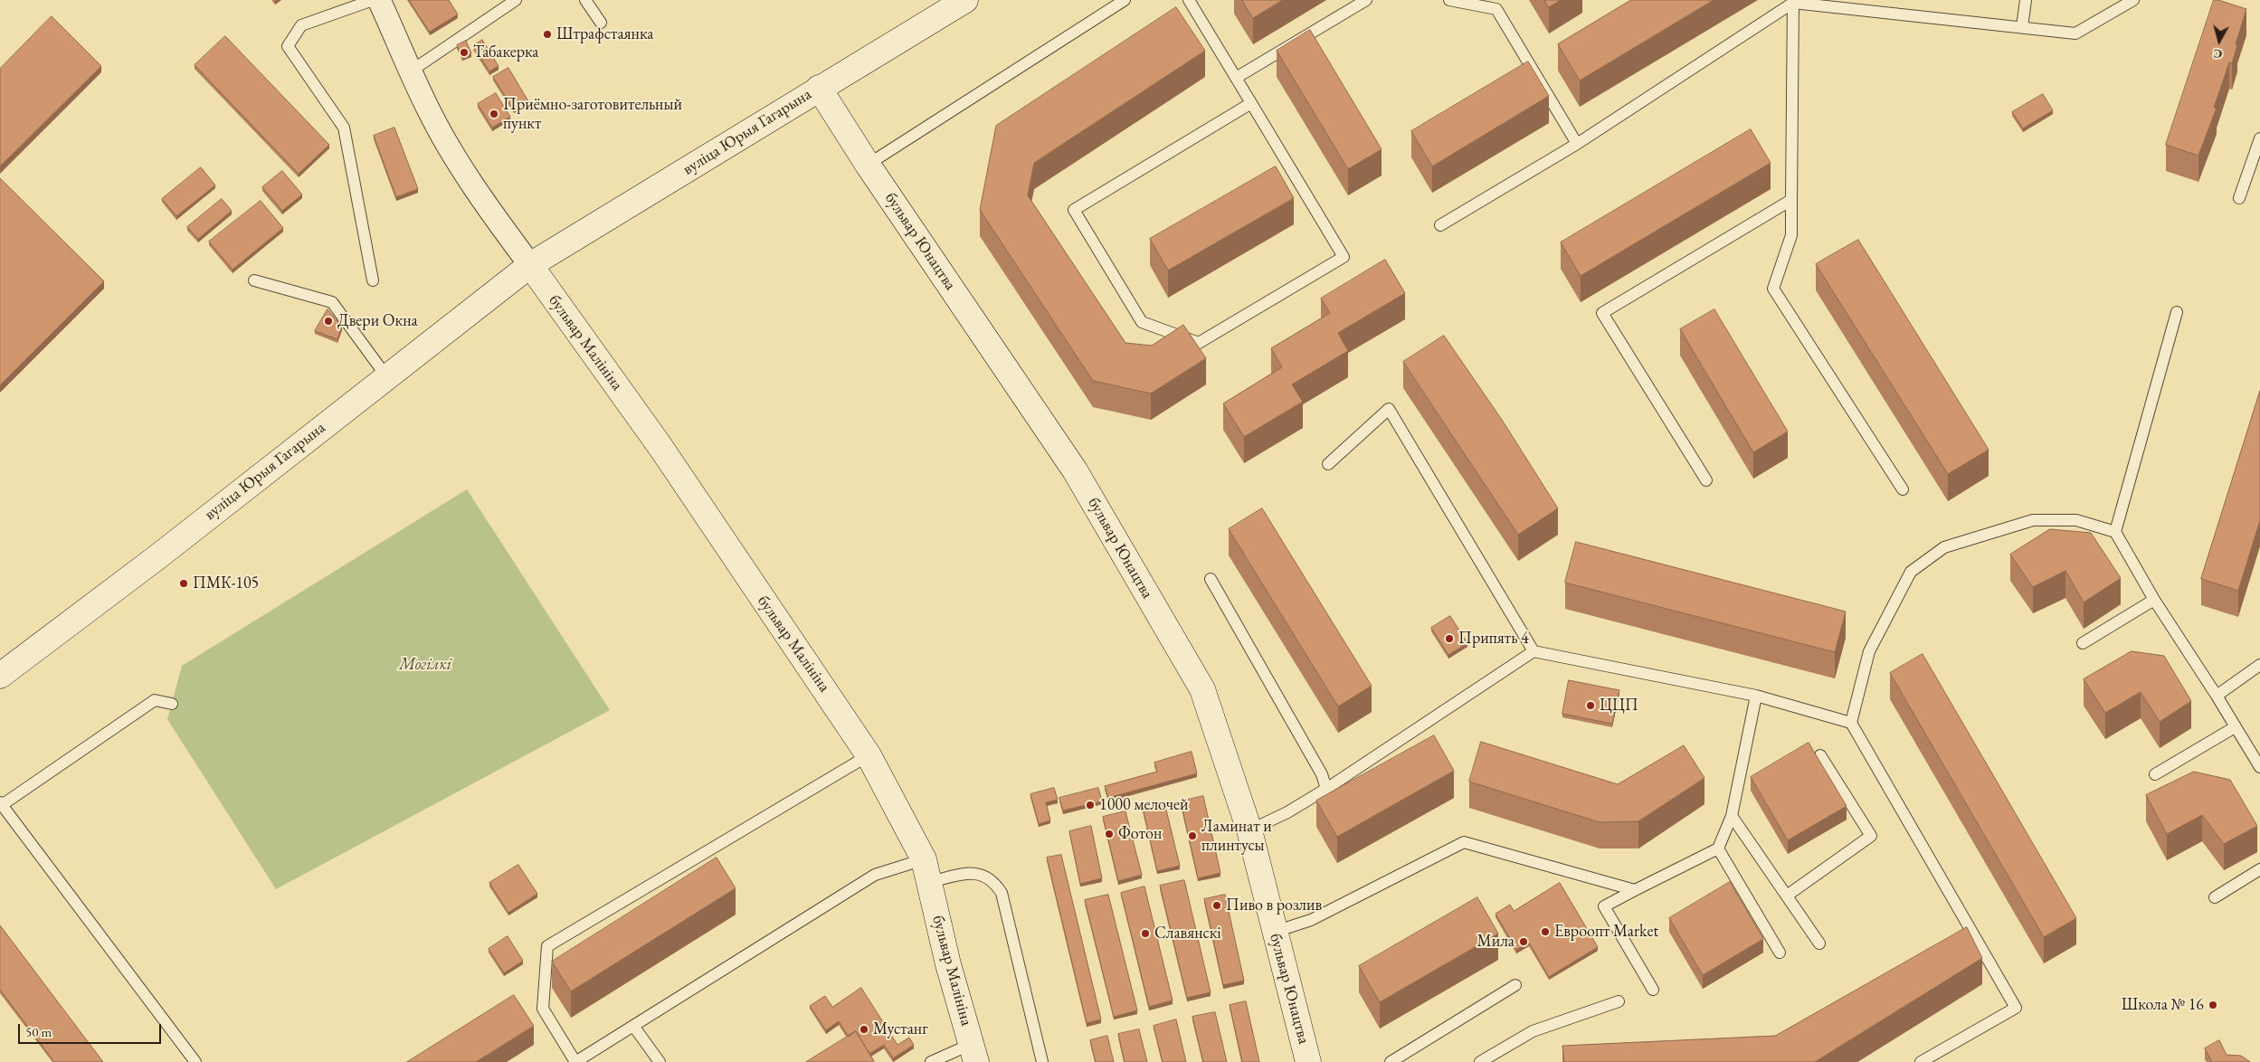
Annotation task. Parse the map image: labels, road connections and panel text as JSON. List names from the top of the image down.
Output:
{
  "streets": {
    "main road": ["вуліца Юрыя Гагарына", "бульвар Юнацтва", "бульвар Малініна"]
  },
  "crossings": [
    ["вуліца Юрыя Гагарына", "бульвар Юнацтва"],
    ["вуліца Юрыя Гагарына", "бульвар Малініна"]
  ],
  "parks": ["Могілкі"],
  "places": [
    "Штрафстаянка",
    "Табакерка",
    "Приёмно-заготовительный пункт",
    "Двери Окна",
    "ПМК-105",
    "Припять 4",
    "ЦЦП",
    "1000 мелочей",
    "Фотон",
    "Ламинат и плинтусы",
    "Пиво в розлив",
    "Евроопт Market",
    "Славянскі",
    "Мила",
    "Школа № 16",
    "Мустанг"
  ],
  "scale_bar": "50 m",
  "north": "bottom"
}
